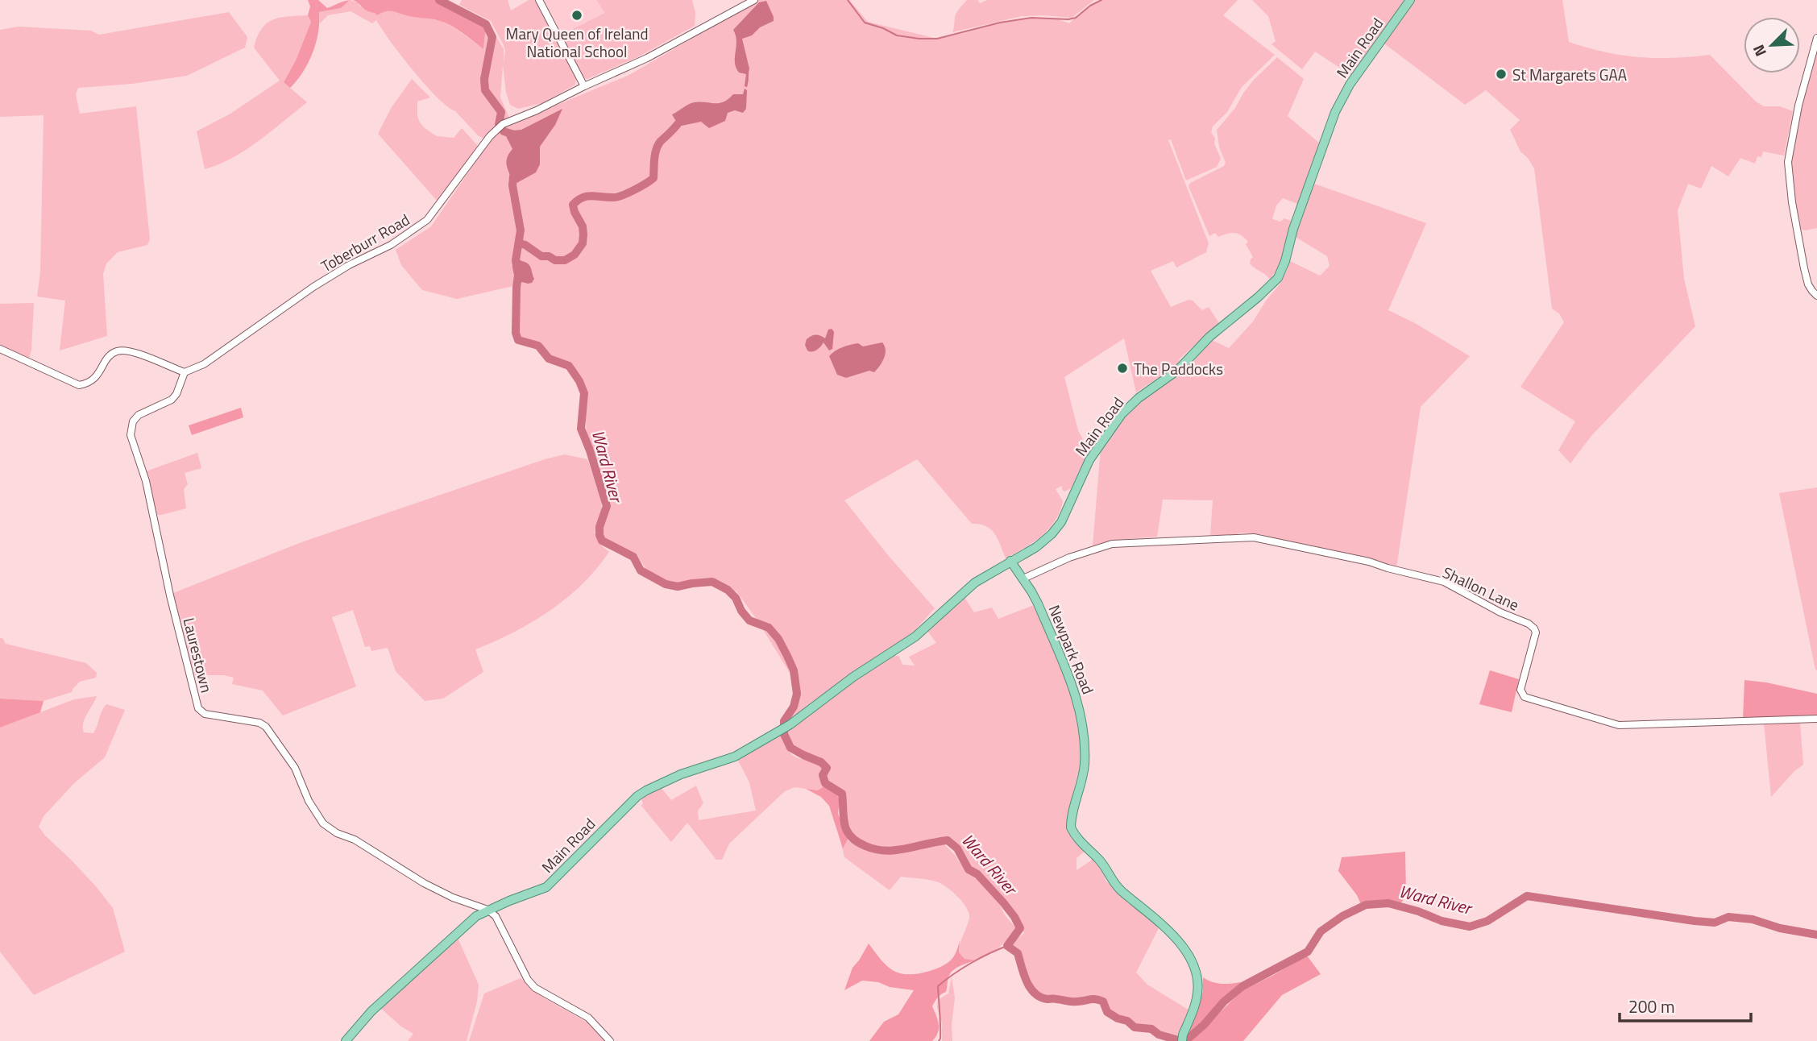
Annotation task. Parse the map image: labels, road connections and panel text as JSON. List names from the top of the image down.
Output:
{
  "streets": {
    "main road": ["Main Road", "Newpark Road"],
    "street": ["Toberburr Road", "Shallon Lane", "Laurestown"]
  },
  "crossings": [
    ["Main Road", "Newpark Road"],
    ["Main Road", "Laurestown"],
    ["Toberburr Road", "Laurestown"],
    ["Shallon Lane", "Newpark Road"]
  ],
  "water": ["Ward River"],
  "places": ["Mary Queen of Ireland National School", "St Margarets GAA", "The Paddocks"],
  "scale_bar": "200 m",
  "north": "bottom left"
}
